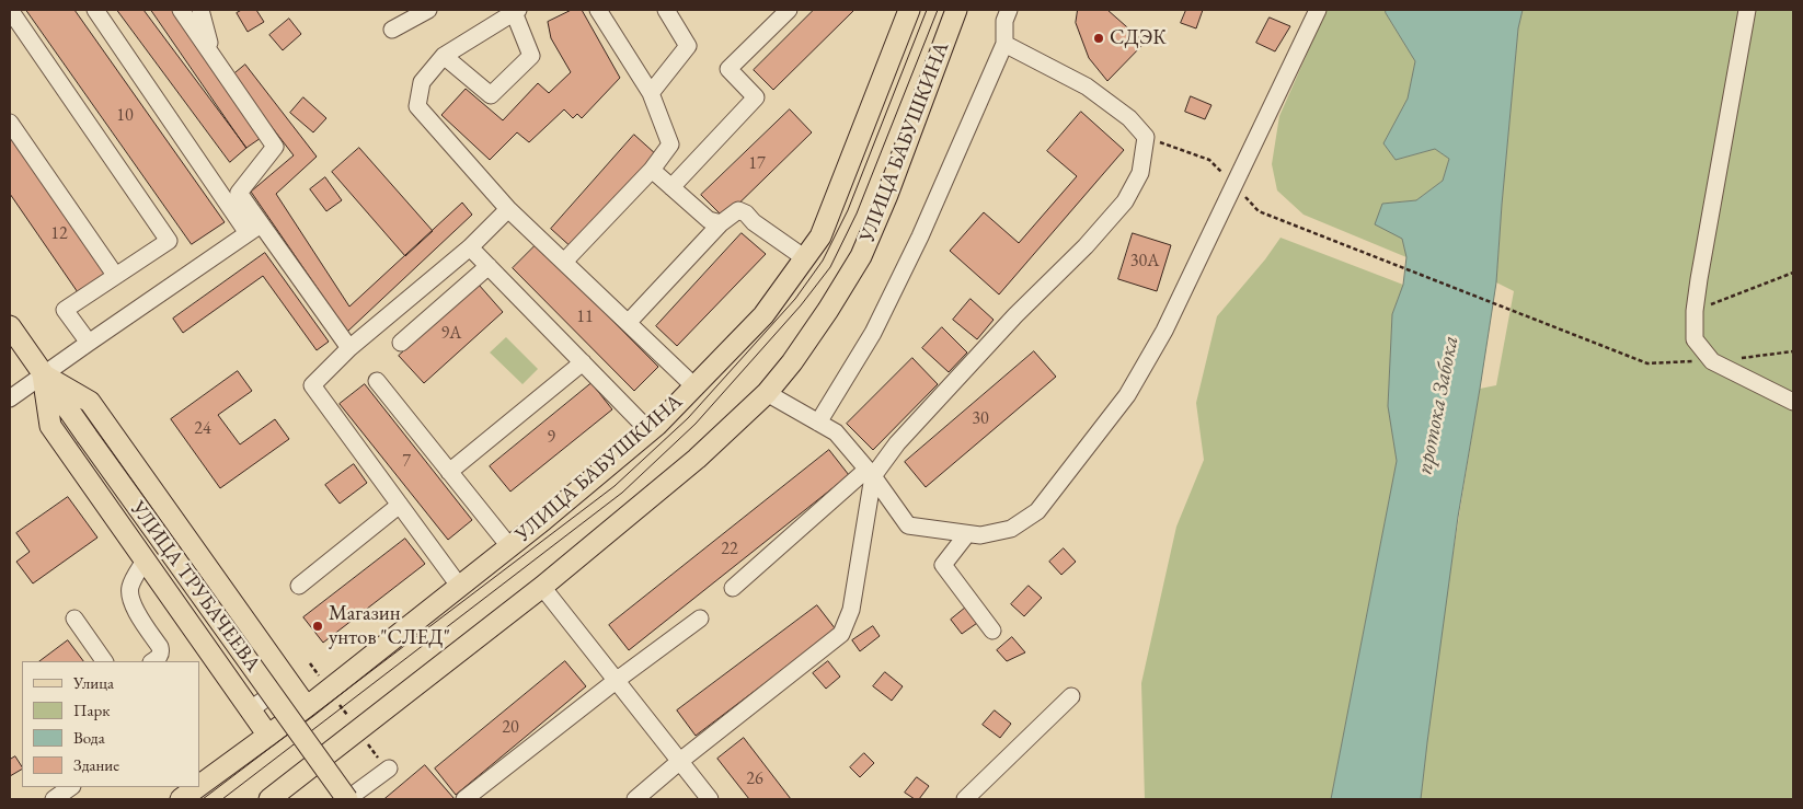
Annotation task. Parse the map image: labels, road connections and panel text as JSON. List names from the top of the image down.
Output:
{
  "streets": {
    "main road": ["УЛИЦА БАБУШКИНА", "УЛИЦА ТРУБАЧЕЕВА"]
  },
  "crossings": [
    ["УЛИЦА БАБУШКИНА", "УЛИЦА ТРУБАЧЕЕВА"]
  ],
  "water": ["протока Забока"],
  "places": ["СДЭК", "Магазин унтов \"СЛЕД\""],
  "house_numbers": [
    "10",
    "17",
    "12",
    "30А",
    "11",
    "9А",
    "30",
    "24",
    "9",
    "7",
    "22",
    "20",
    "26"
  ],
  "legend": [
    "Улица",
    "Парк",
    "Вода",
    "Здание"
  ]
}
